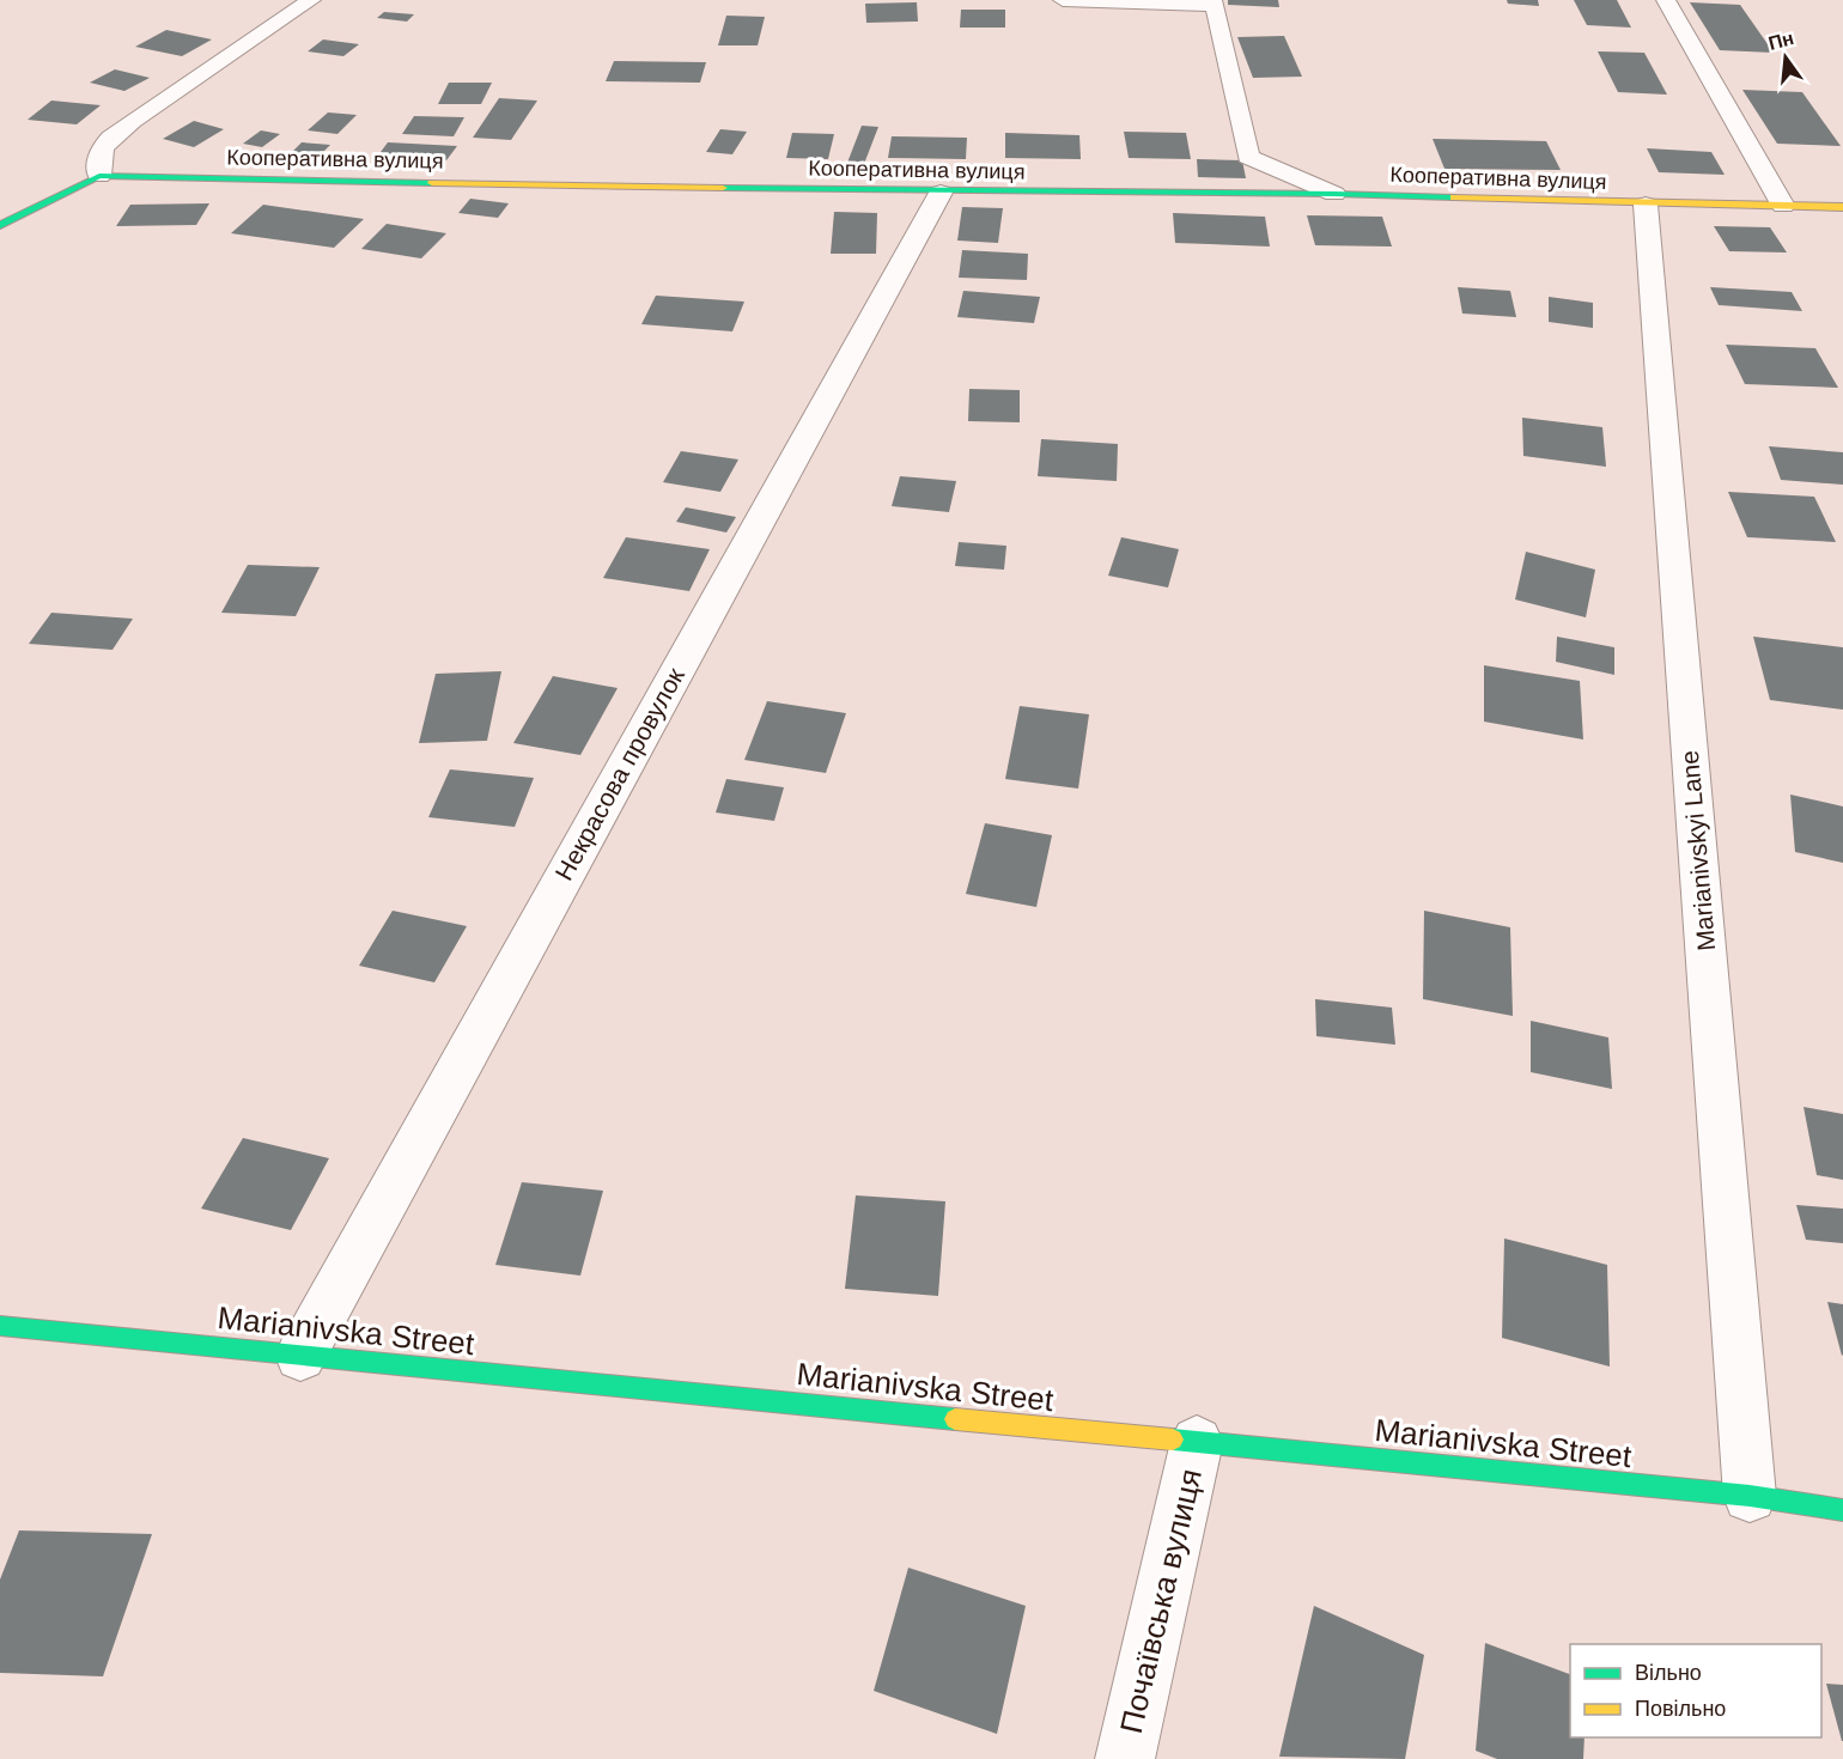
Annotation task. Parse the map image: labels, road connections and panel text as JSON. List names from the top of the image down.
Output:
{
  "streets": {
    "street": [
      "Кооперативна вулиця",
      "Некрасова провулок",
      "Marianivskyi Lane",
      "Marianivska Street",
      "Почаївська вулиця"
    ]
  },
  "crossings": [
    ["Кооперативна вулиця", "Некрасова провулок"],
    ["Кооперативна вулиця", "Marianivskyi Lane"],
    ["Некрасова провулок", "Marianivska Street"],
    ["Marianivskyi Lane", "Marianivska Street"],
    ["Marianivska Street", "Почаївська вулиця"]
  ],
  "legend": ["Вільно", "Повільно"],
  "north": "top"
}
